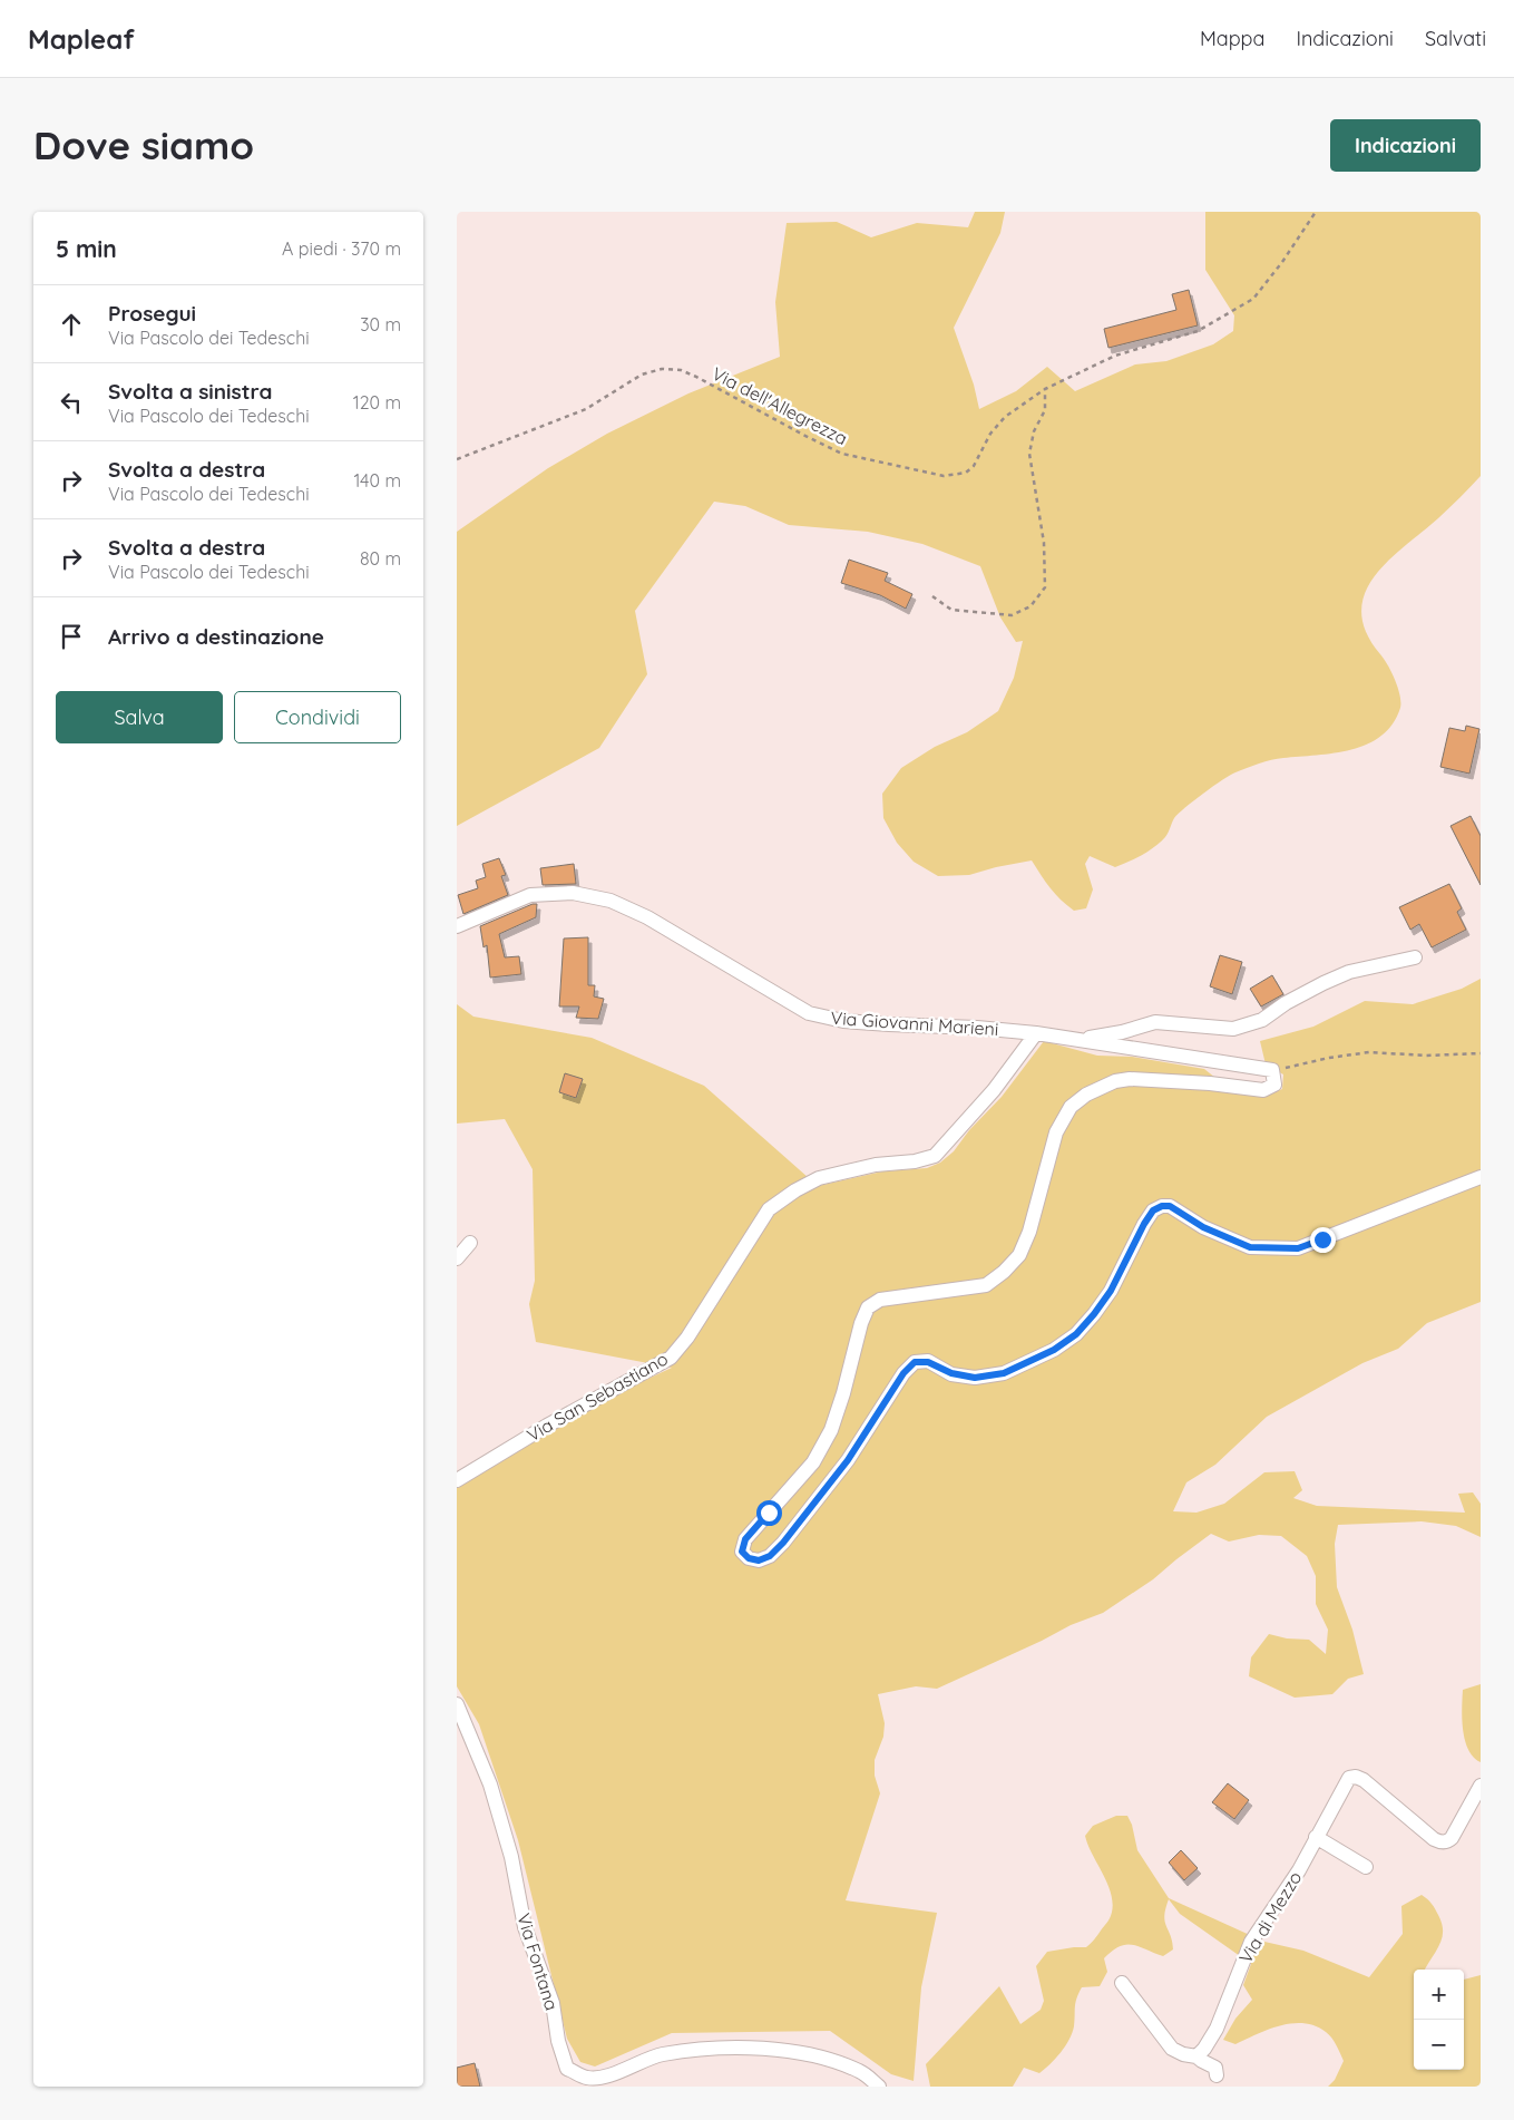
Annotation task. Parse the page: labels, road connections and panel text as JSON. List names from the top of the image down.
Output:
{
  "streets": {
    "street": [
      "Via Giovanni Marieni",
      "Via San Sebastiano",
      "Via di Mezzo",
      "Via Fontana"
    ],
    "path": ["Via dell'Allegrezza"]
  },
  "crossings": [
    ["Via Giovanni Marieni", "Via San Sebastiano"]
  ],
  "page": {
    "header": "Mapleaf",
    "nav": ["Mappa", "Indicazioni", "Salvati"],
    "buttons": [
      "Indicazioni",
      ["Salva", "Condividi"]
    ],
    "title": "Dove siamo",
    "heading": ["5 min", "A piedi · 370 m"],
    "list": [
      ["Prosegui", "Via Pascolo dei Tedeschi", "30 m"],
      ["Svolta a sinistra", "Via Pascolo dei Tedeschi", "120 m"],
      ["Svolta a destra", "Via Pascolo dei Tedeschi", "140 m"],
      ["Svolta a destra", "Via Pascolo dei Tedeschi", "80 m"],
      "Arrivo a destinazione"
    ],
    "map_buttons": ["+", "−"]
  }
}
